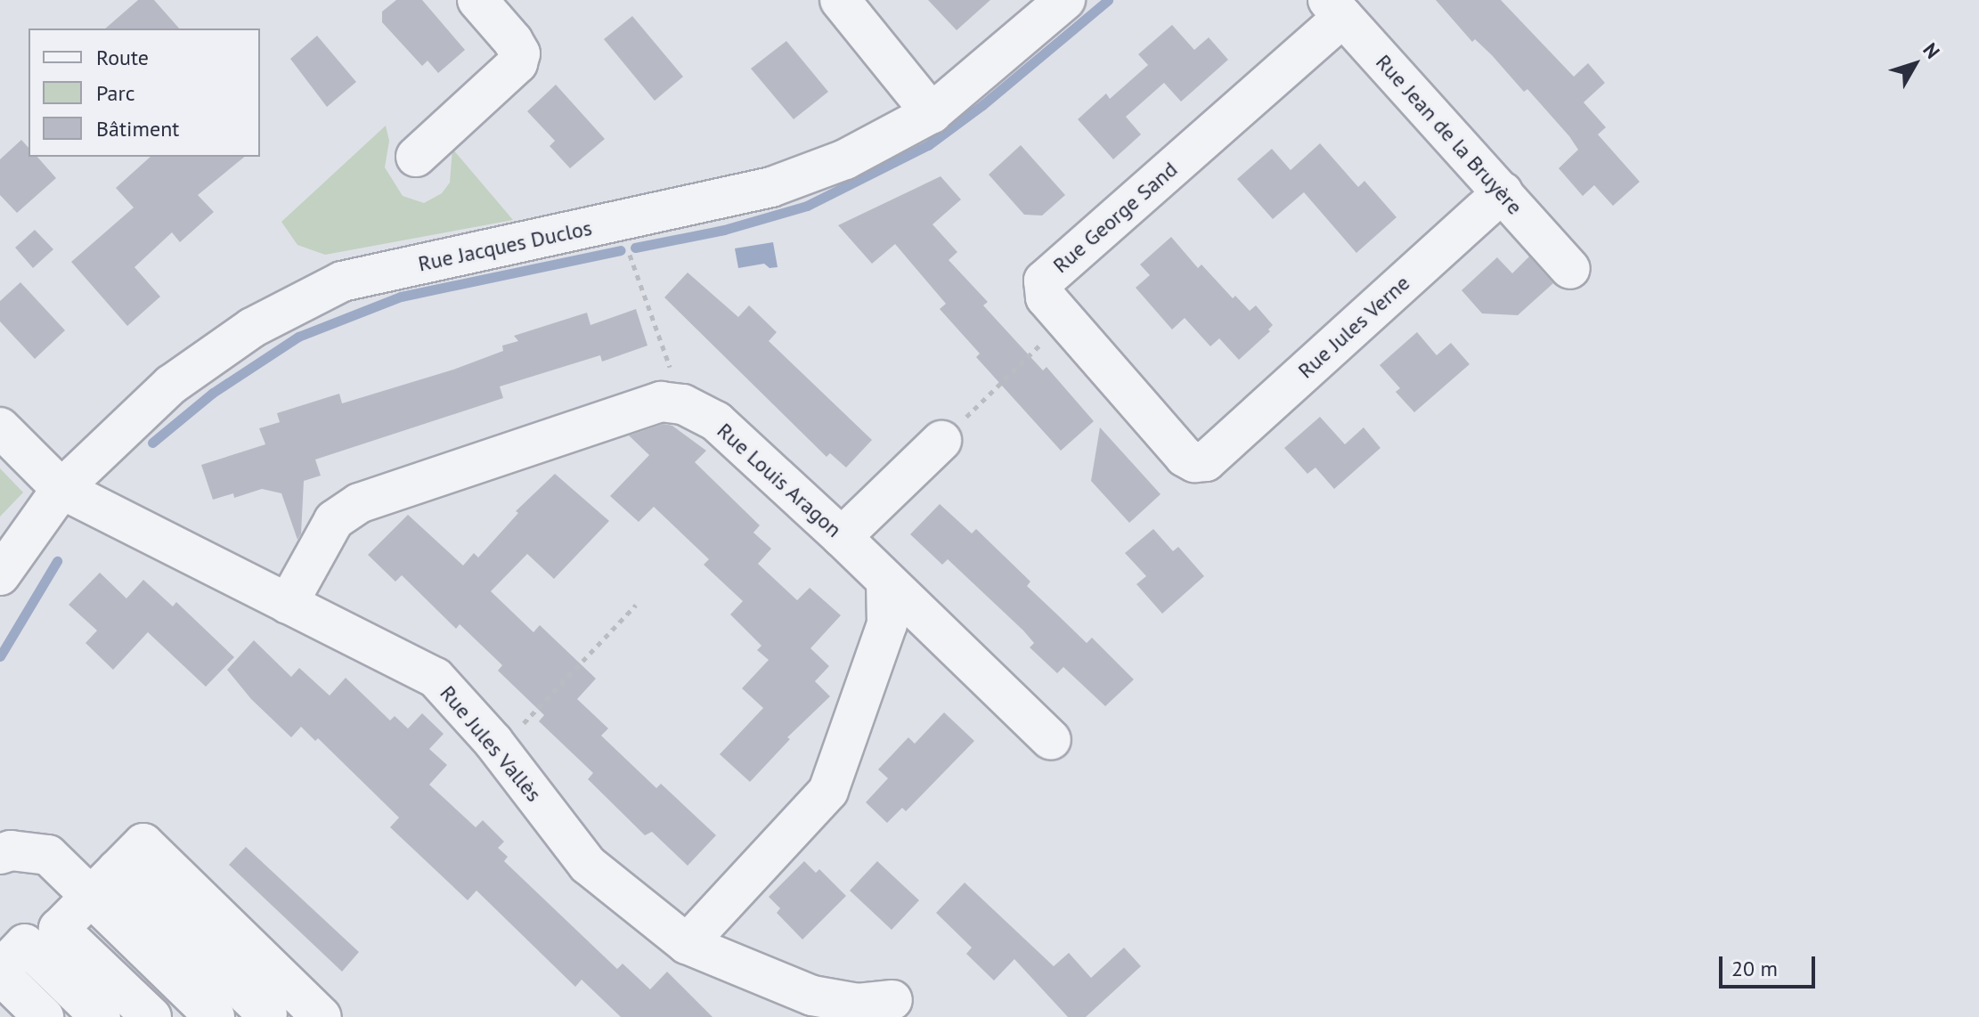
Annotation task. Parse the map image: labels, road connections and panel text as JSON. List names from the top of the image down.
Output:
{
  "streets": {
    "street": [
      "Rue Jean de la Bruyère",
      "Rue George Sand",
      "Rue Jacques Duclos",
      "Rue Jules Verne",
      "Rue Louis Aragon",
      "Rue Jules Vallès"
    ]
  },
  "crossings": [
    ["Rue Jean de la Bruyère", "Rue George Sand"],
    ["Rue Jean de la Bruyère", "Rue Jules Verne"],
    ["Rue George Sand", "Rue Jules Verne"],
    ["Rue Jacques Duclos", "Rue Jules Vallès"],
    ["Rue Louis Aragon", "Rue Jules Vallès"]
  ],
  "legend": ["Route", "Parc", "Bâtiment"],
  "scale_bar": "20 m",
  "north": "top right"
}
